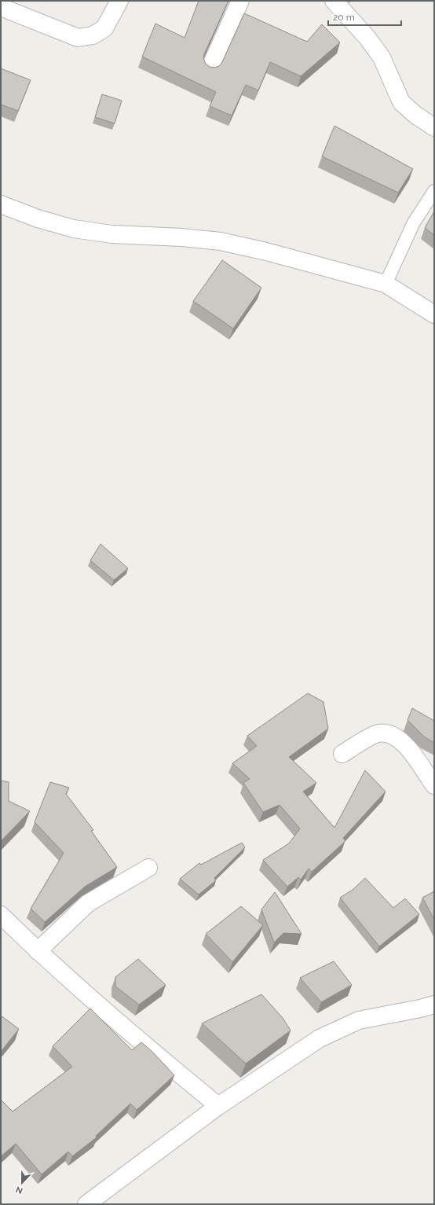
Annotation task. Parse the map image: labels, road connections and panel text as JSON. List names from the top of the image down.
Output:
{
  "scale_bar": "20 m",
  "north": "bottom"
}
